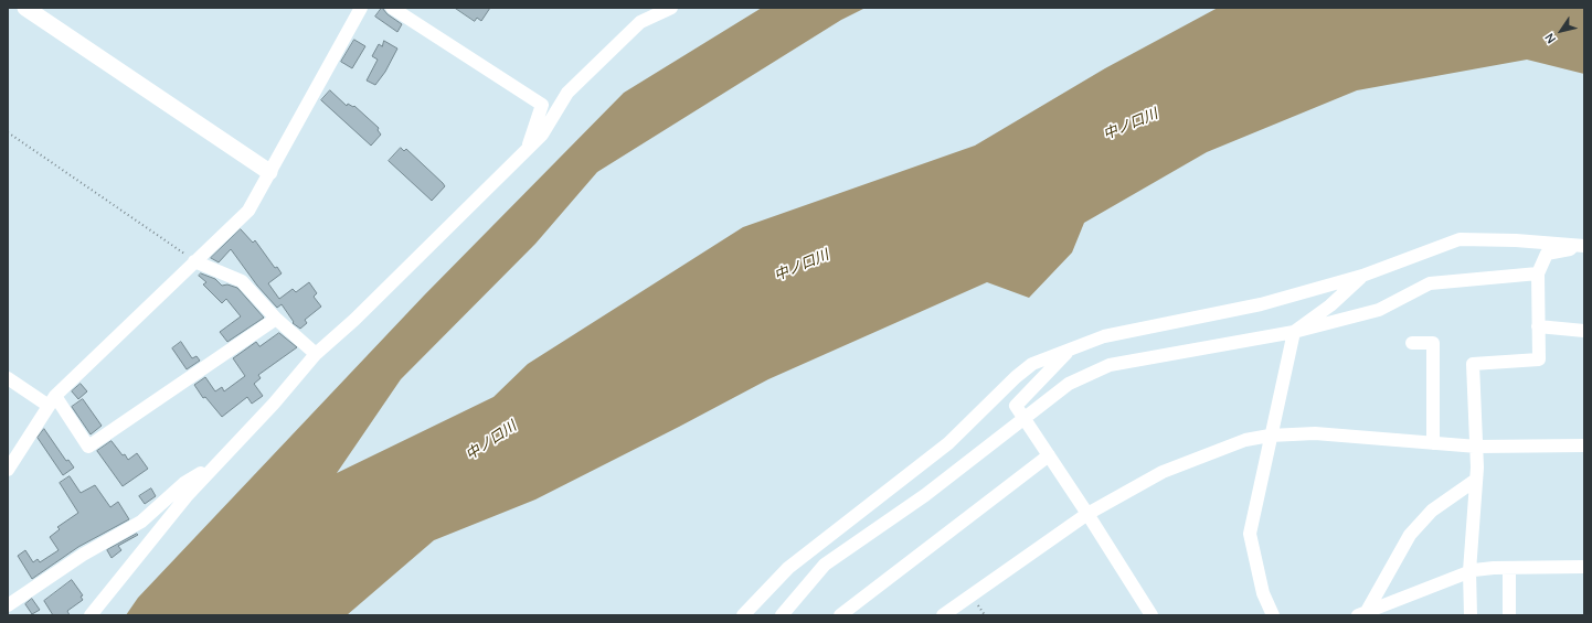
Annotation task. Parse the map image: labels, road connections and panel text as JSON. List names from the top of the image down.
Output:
{
  "water": ["中ノ口川"],
  "north": "bottom left"
}
